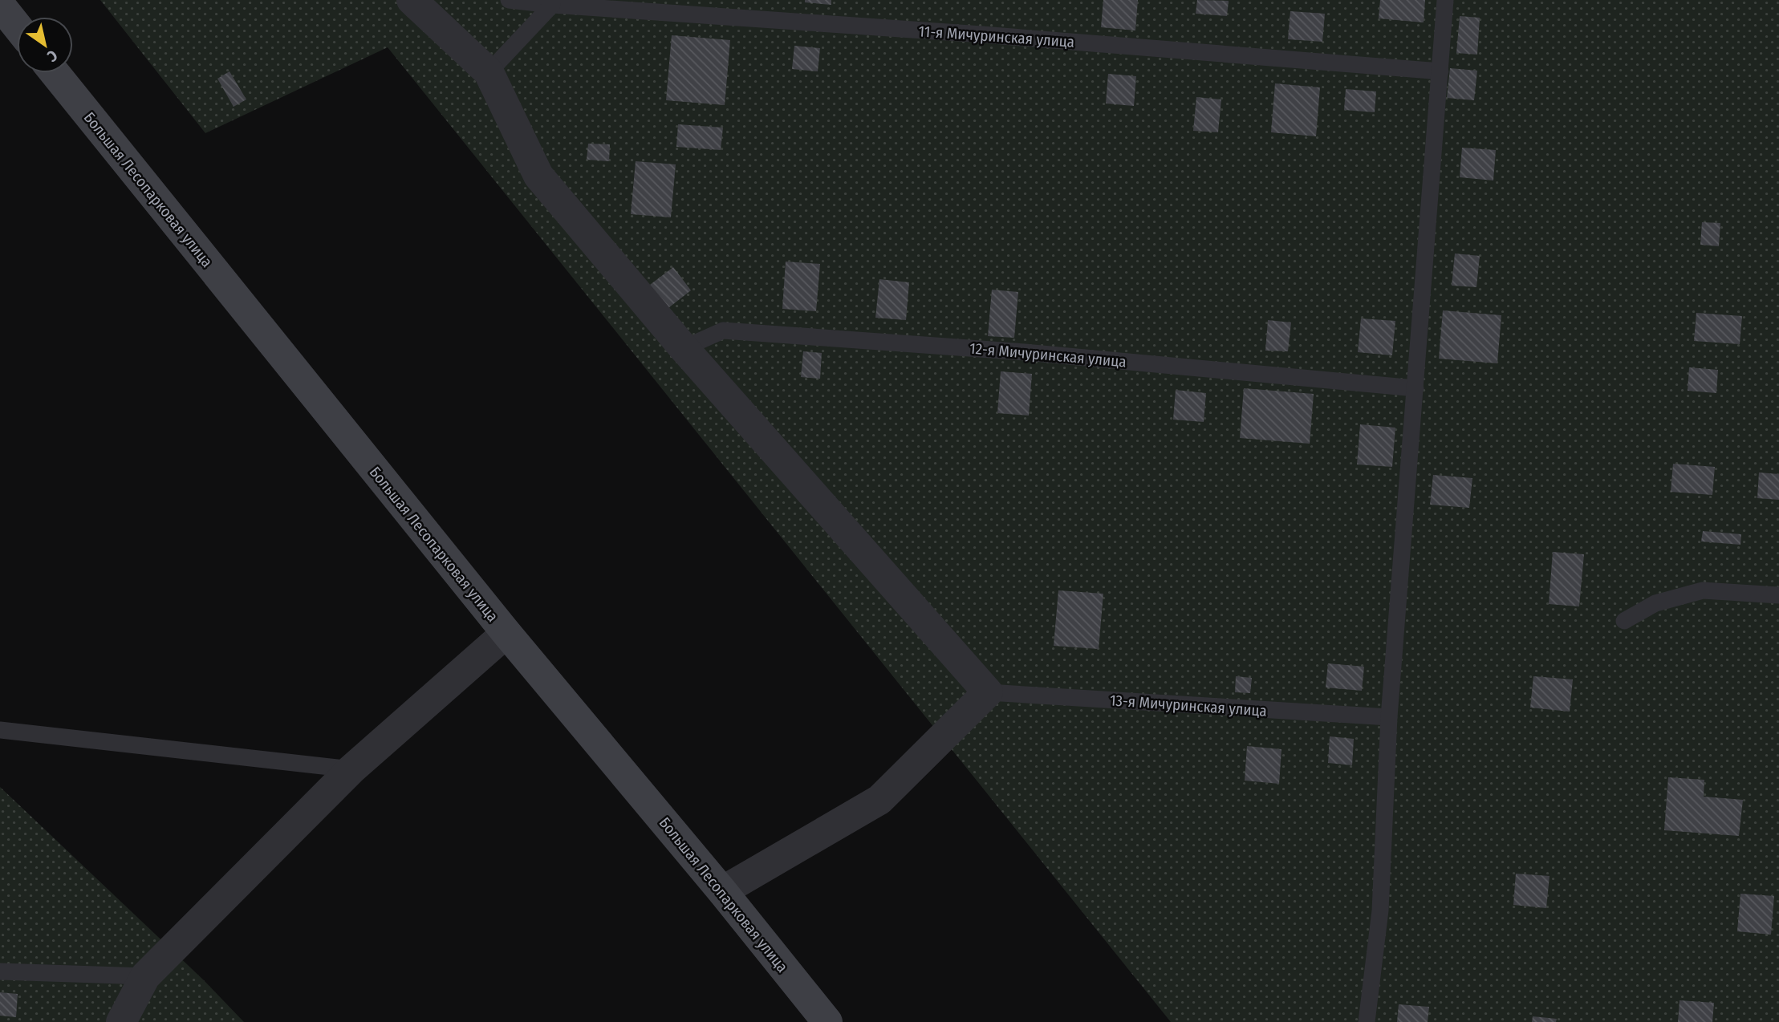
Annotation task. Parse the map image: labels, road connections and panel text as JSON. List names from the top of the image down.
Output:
{
  "streets": {
    "main road": ["Большая Лесопарковая улица"],
    "lane": ["11-я Мичуринская улица", "12-я Мичуринская улица", "13-я Мичуринская улица"]
  },
  "north": "bottom right"
}
